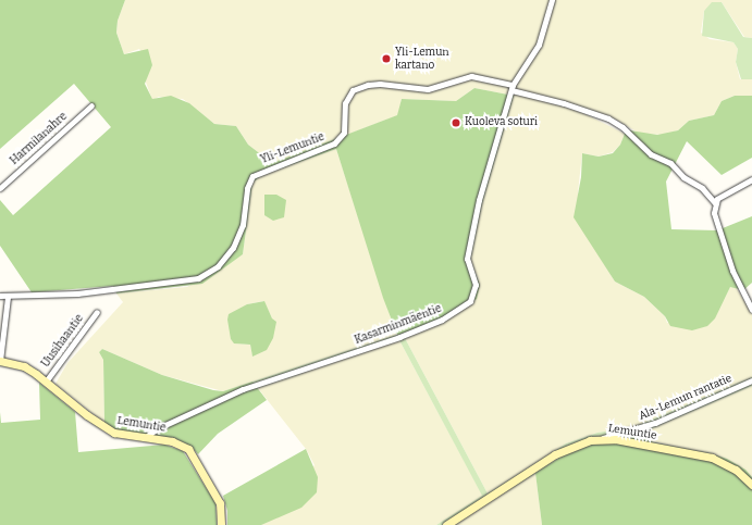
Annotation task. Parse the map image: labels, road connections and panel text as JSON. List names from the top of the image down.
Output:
{
  "streets": {
    "street": [
      "Harmilanahre",
      "Yli-Lemuntie",
      "Kasarminmäentie",
      "Uusihaantie",
      "Ala-Lemun rantatie",
      "Lemuntie"
    ]
  },
  "crossings": [
    ["Yli-Lemuntie", "Kasarminmäentie"],
    ["Kasarminmäentie", "Lemuntie"],
    ["Uusihaantie", "Lemuntie"],
    ["Ala-Lemun rantatie", "Lemuntie"]
  ],
  "places": ["Yli-Lemun kartano", "Kuoleva soturi"]
}
